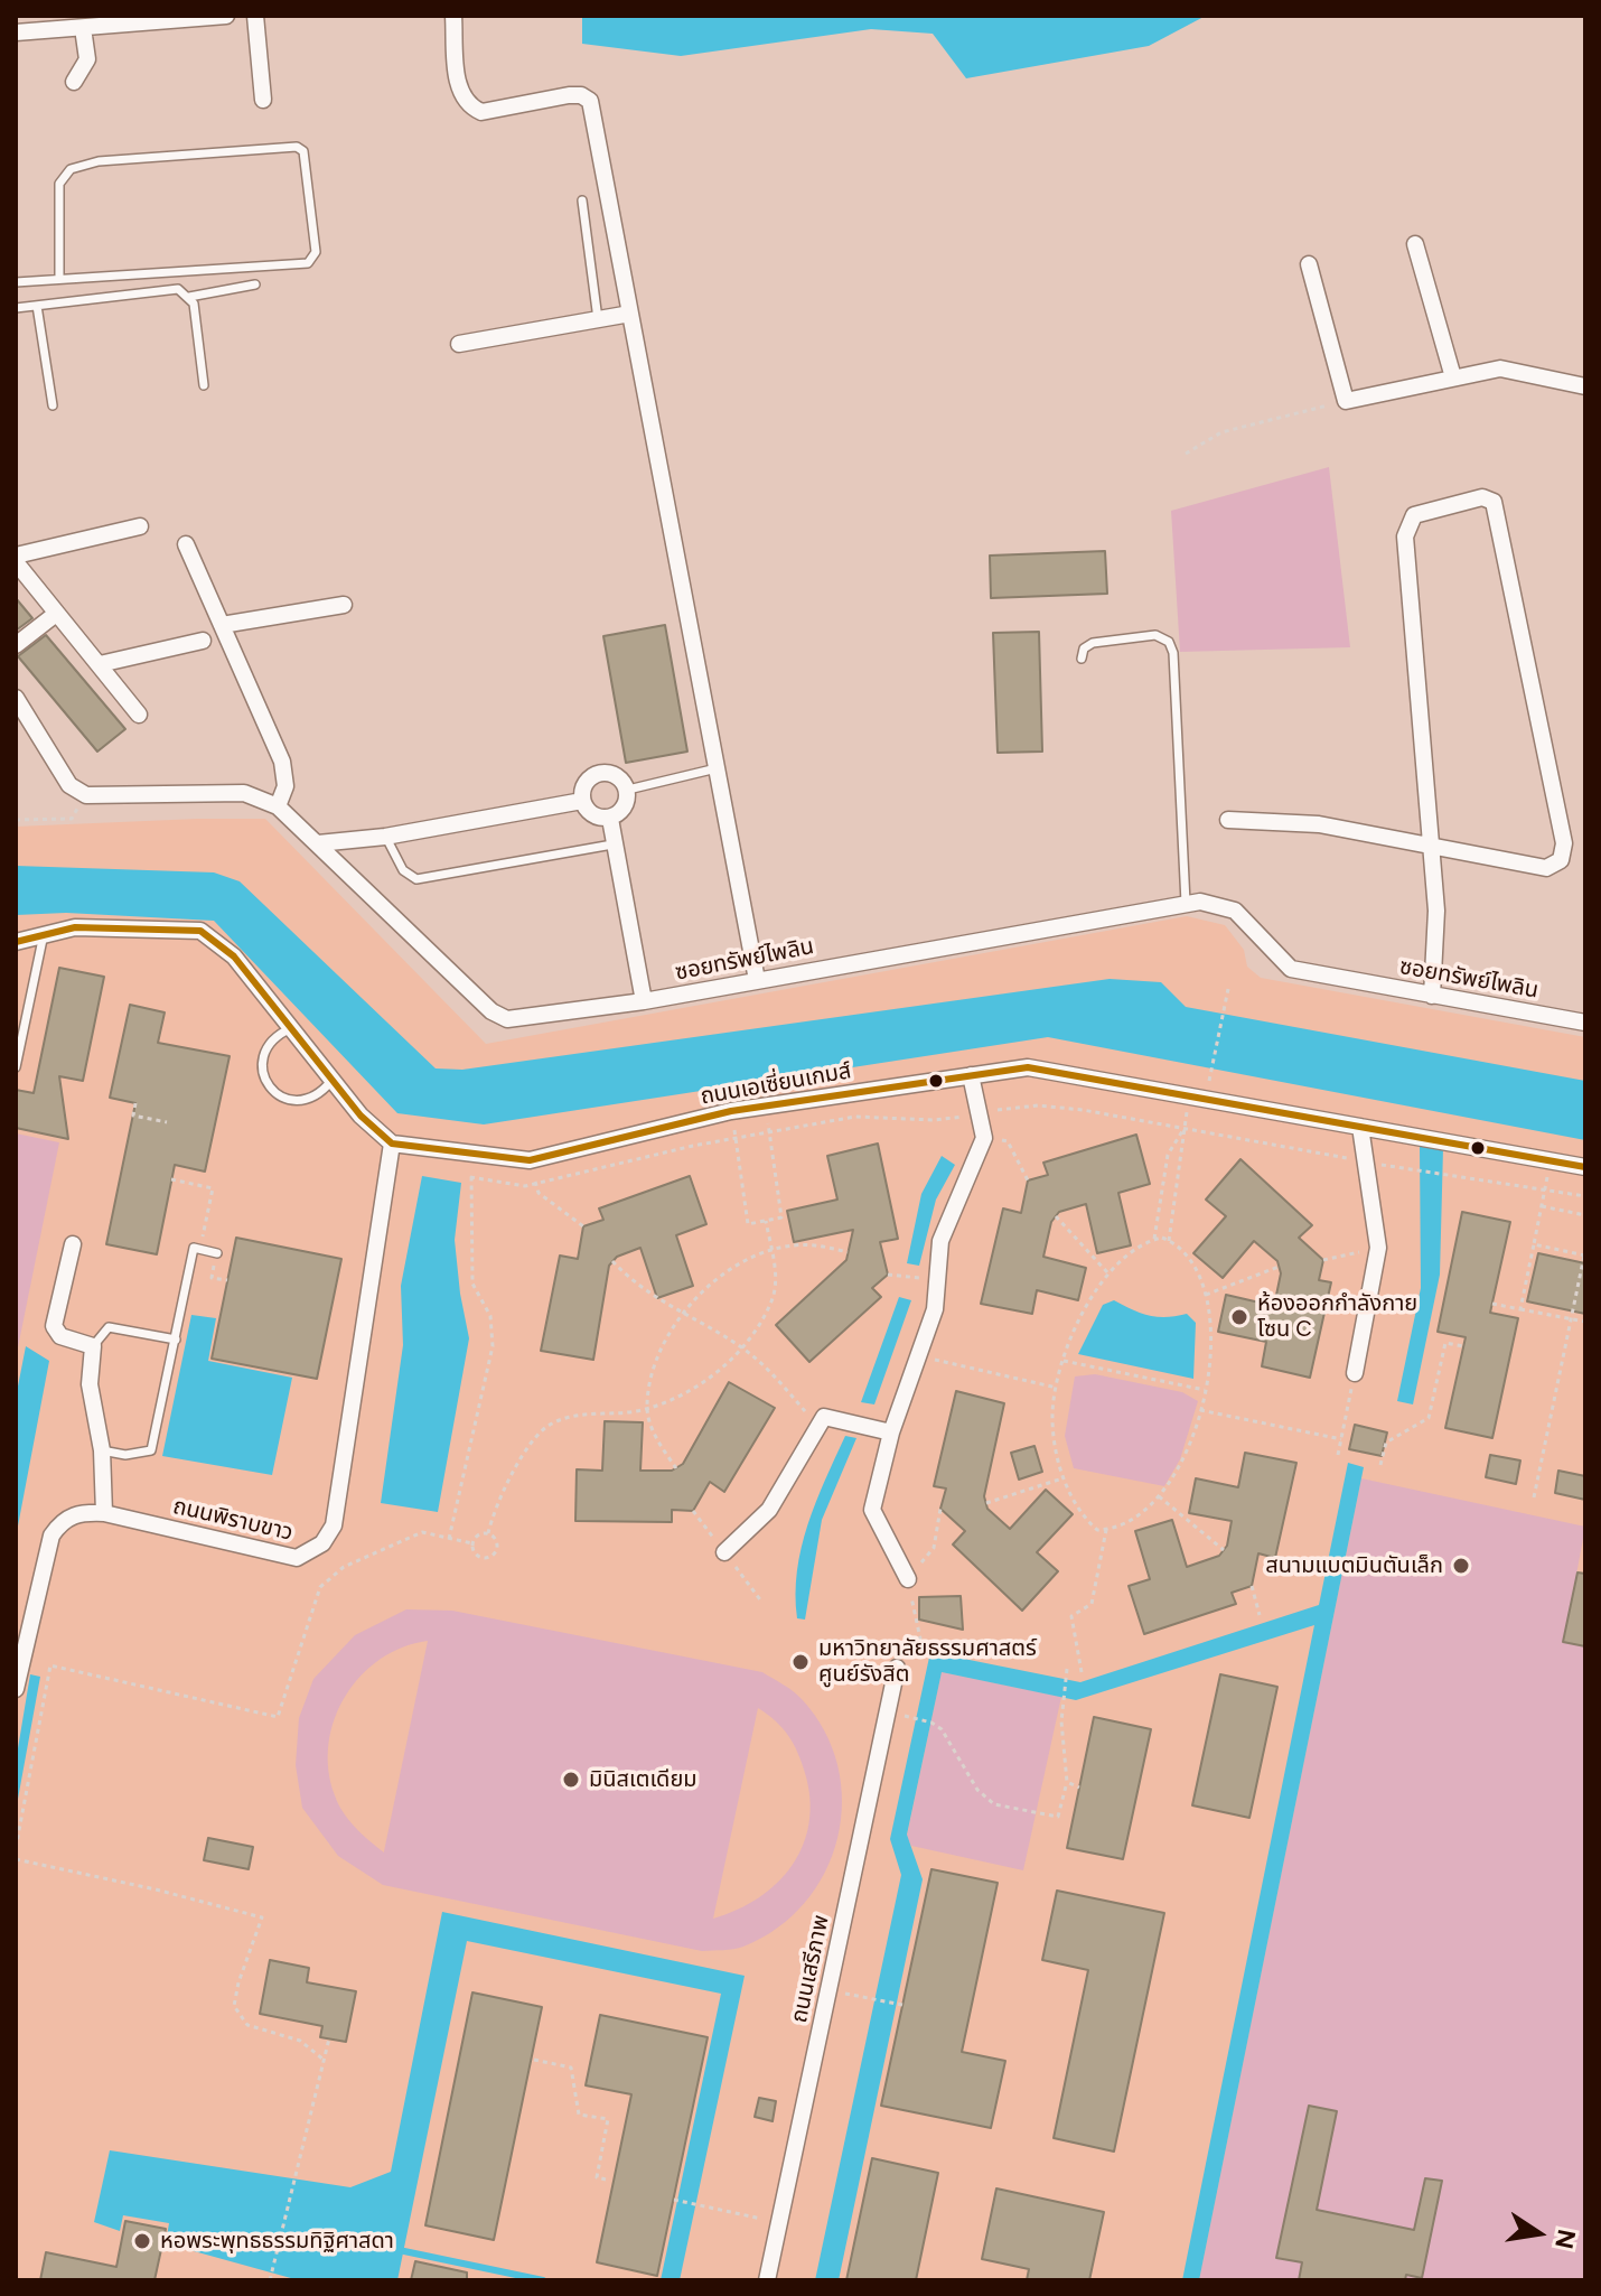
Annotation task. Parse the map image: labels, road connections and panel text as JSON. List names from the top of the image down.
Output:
{
  "streets": {
    "street": [
      "ซอยทรัพย์ไพลิน",
      "ถนนเอเซี่ยนเกมส์",
      "ถนนพิราบขาว",
      "ถนนเสรีภาพ"
    ]
  },
  "crossings": [
    ["ถนนเอเซี่ยนเกมส์", "ถนนพิราบขาว"]
  ],
  "places": [
    "ห้องออกกำลังกาย โซน C",
    "สนามแบตมินตันเล็ก",
    "มหาวิทยาลัยธรรมศาสตร์ ศูนย์รังสิต",
    "มินิสเตเดียม",
    "หอพระพุทธธรรมทิฐิศาสดา"
  ],
  "north": "right"
}
